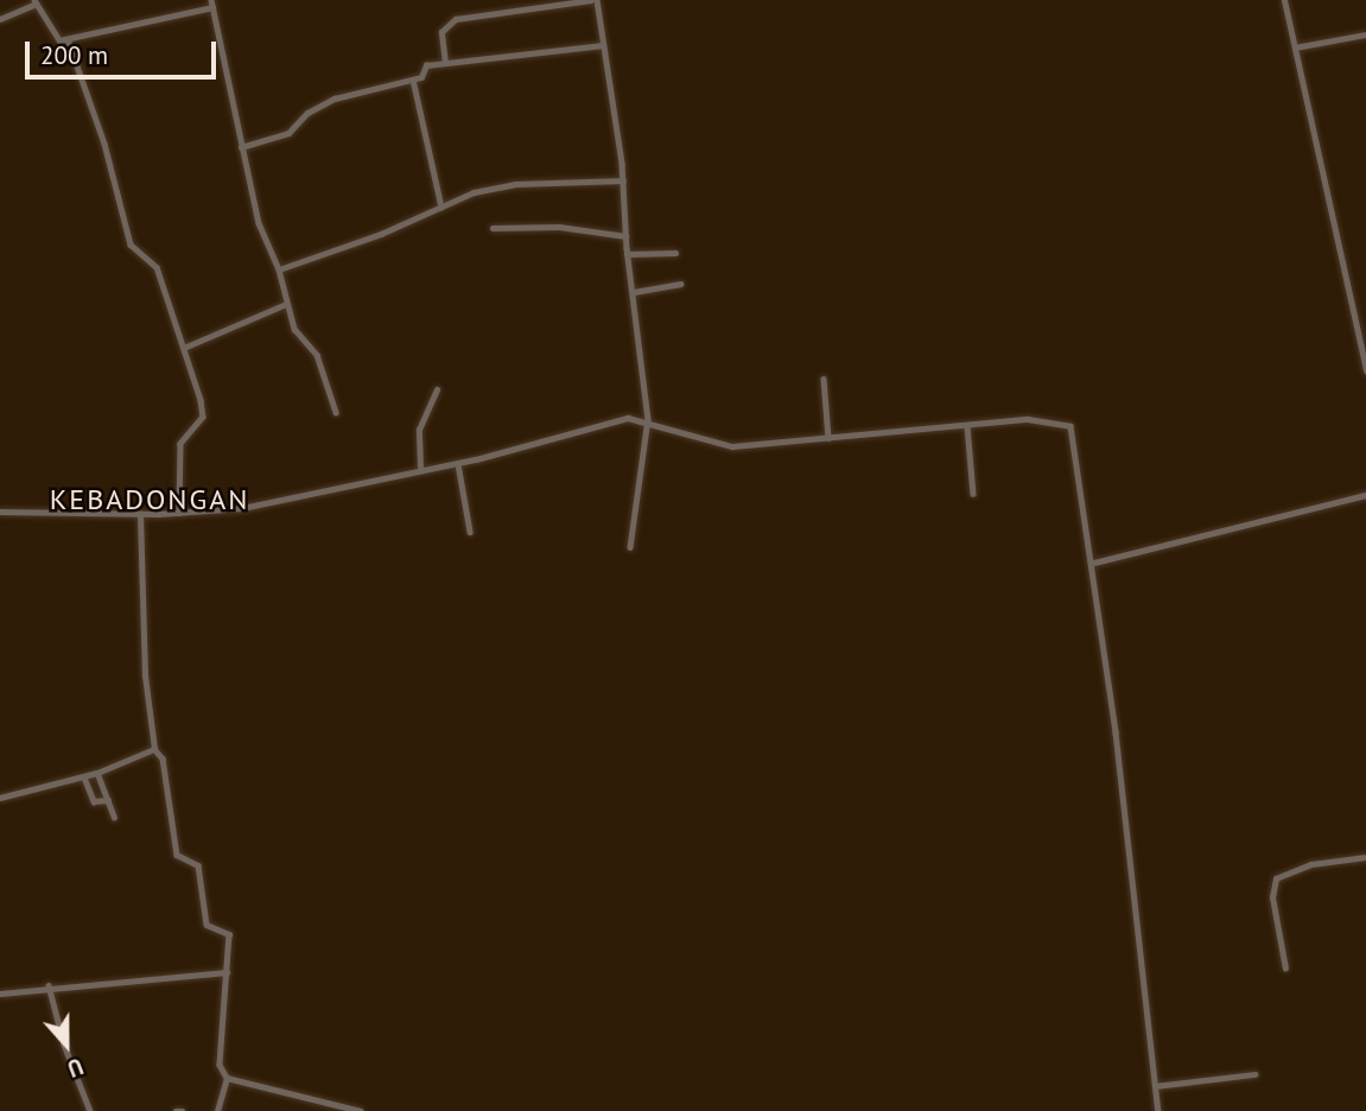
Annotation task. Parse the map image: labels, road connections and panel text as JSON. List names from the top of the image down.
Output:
{
  "districts": ["KEBADONGAN"],
  "scale_bar": "200 m",
  "north": "bottom"
}
